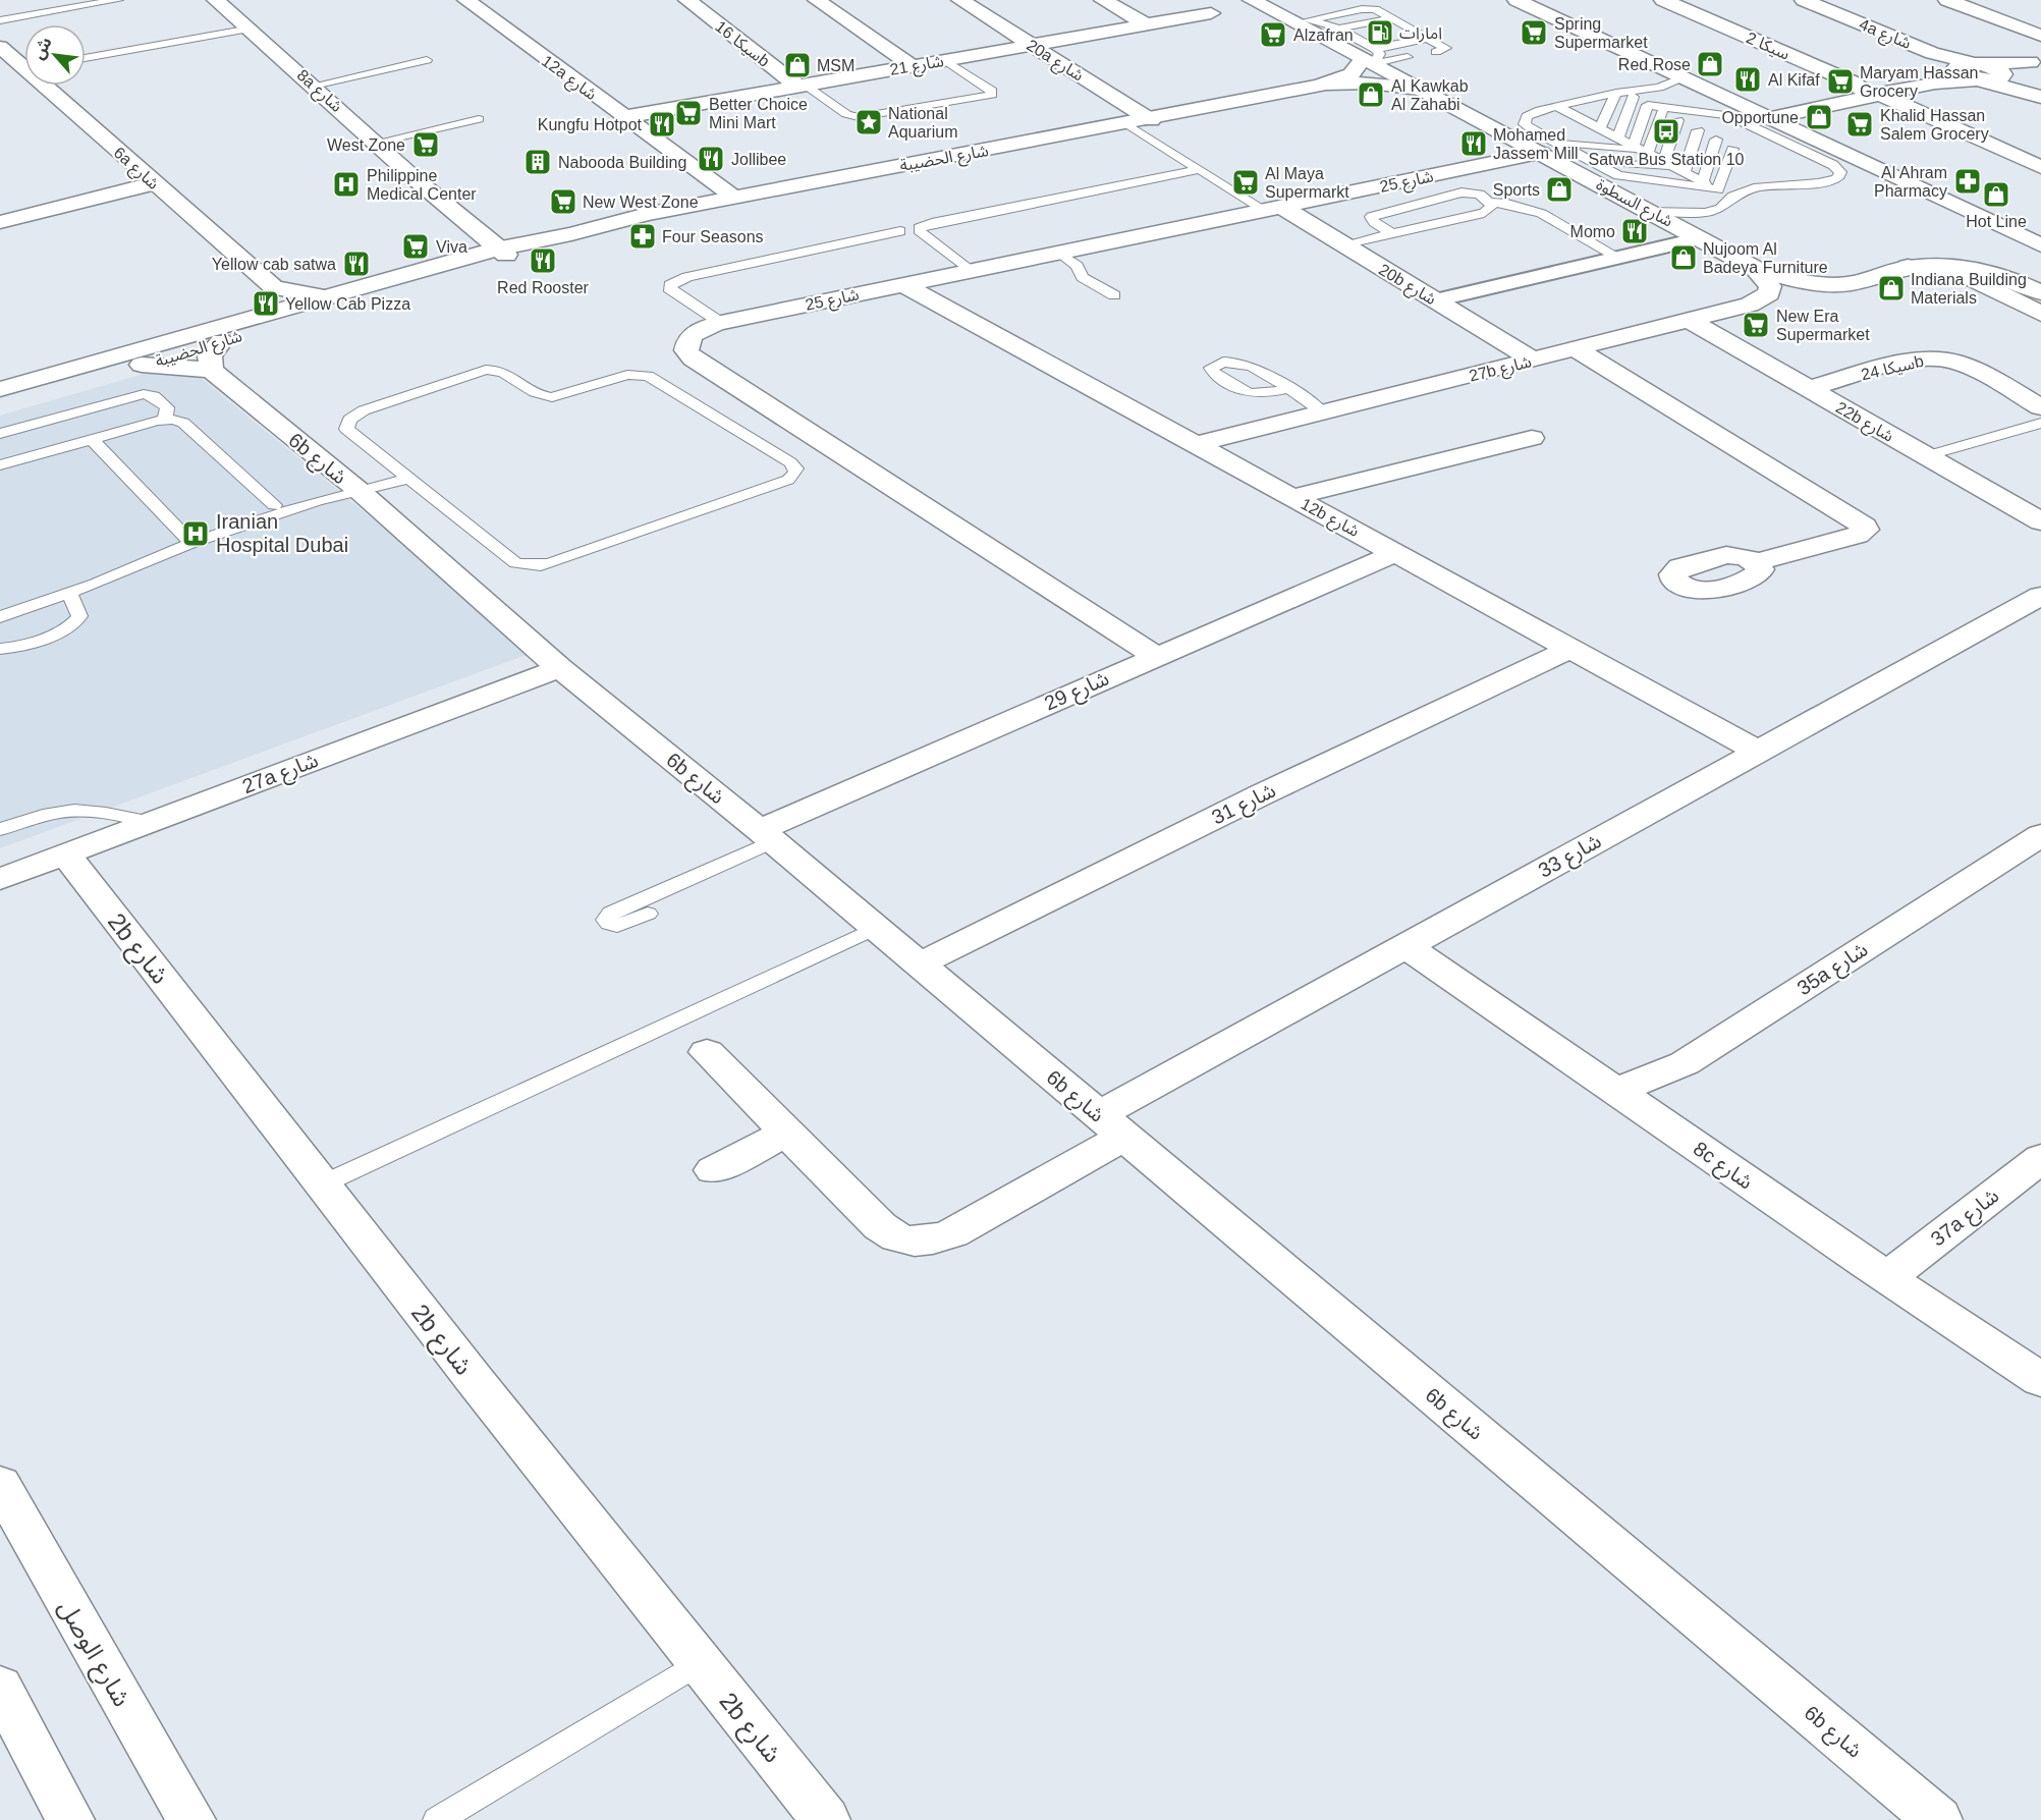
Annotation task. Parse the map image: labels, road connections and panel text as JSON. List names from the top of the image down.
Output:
{
  "streets": {
    "street": [
      "4a شارع",
      "سيكا 16b",
      "سيكا 2",
      "20a شارع",
      "شارع 21",
      "12a شارع",
      "8a شارع",
      "شارع الحضيبة",
      "6a شارع",
      "شارع 25",
      "شارع السطوة",
      "20b شارع",
      "سيكا 24b",
      "27b شارع",
      "22b شارع",
      "6b شارع",
      "12b شارع",
      "شارع 29",
      "27a شارع",
      "شارع 31",
      "شارع 33",
      "2b شارع",
      "35a شارع",
      "8c شارع",
      "37a شارع",
      "شارع الوصل"
    ]
  },
  "crossings": [
    ["سيكا 16b", "شارع 21"],
    ["20a شارع", "شارع 21"],
    ["20a شارع", "شارع الحضيبة"],
    ["شارع 21", "12a شارع"],
    ["12a شارع", "شارع الحضيبة"],
    ["8a شارع", "شارع الحضيبة"],
    ["شارع الحضيبة", "شارع السطوة"],
    ["شارع الحضيبة", "6b شارع"],
    ["شارع 25", "شارع السطوة"],
    ["شارع 25", "20b شارع"],
    ["شارع 25", "12b شارع"],
    ["شارع 25", "شارع 29"],
    ["شارع السطوة", "27b شارع"],
    ["20b شارع", "27b شارع"],
    ["سيكا 24b", "22b شارع"],
    ["27b شارع", "22b شارع"],
    ["27b شارع", "12b شارع"],
    ["6b شارع", "شارع 29"],
    ["6b شارع", "27a شارع"],
    ["6b شارع", "شارع 31"],
    ["6b شارع", "شارع 33"],
    ["12b شارع", "شارع 29"],
    ["12b شارع", "شارع 31"],
    ["12b شارع", "شارع 33"],
    ["27a شارع", "2b شارع"],
    ["شارع 33", "8c شارع"],
    ["35a شارع", "8c شارع"],
    ["8c شارع", "37a شارع"]
  ],
  "places": {
    "fuel station": ["امارات"],
    "supermarket": [
      "Spring Supermarket",
      "Alzafran",
      "Maryam Hassan Grocery",
      "Better Choice Mini Mart",
      "Khalid Hassan Salem Grocery",
      "West Zone",
      "Al Maya Supermarkt",
      "New West Zone",
      "Viva",
      "New Era Supermarket"
    ],
    "shop": [
      "Red Rose",
      "MSM",
      "Al Kawkab Al Zahabi",
      "Opportune",
      "Sports",
      "Hot Line",
      "Nujoom Al Badeya Furniture",
      "Indiana Building Materials"
    ],
    "restaurant": [
      "Al Kifaf",
      "Kungfu Hotpot",
      "Mohamed Jassem Mill",
      "Jollibee",
      "Momo",
      "Red Rooster",
      "Yellow cab satwa",
      "Yellow Cab Pizza"
    ],
    "place": ["National Aquarium"],
    "bus stop": ["Satwa Bus Station 10"],
    "building": ["Nabooda Building"],
    "pharmacy": ["Al Ahram Pharmacy", "Four Seasons"],
    "hospital": ["Philippine Medical Center", "Iranian Hospital Dubai"]
  },
  "north": "top left"
}
